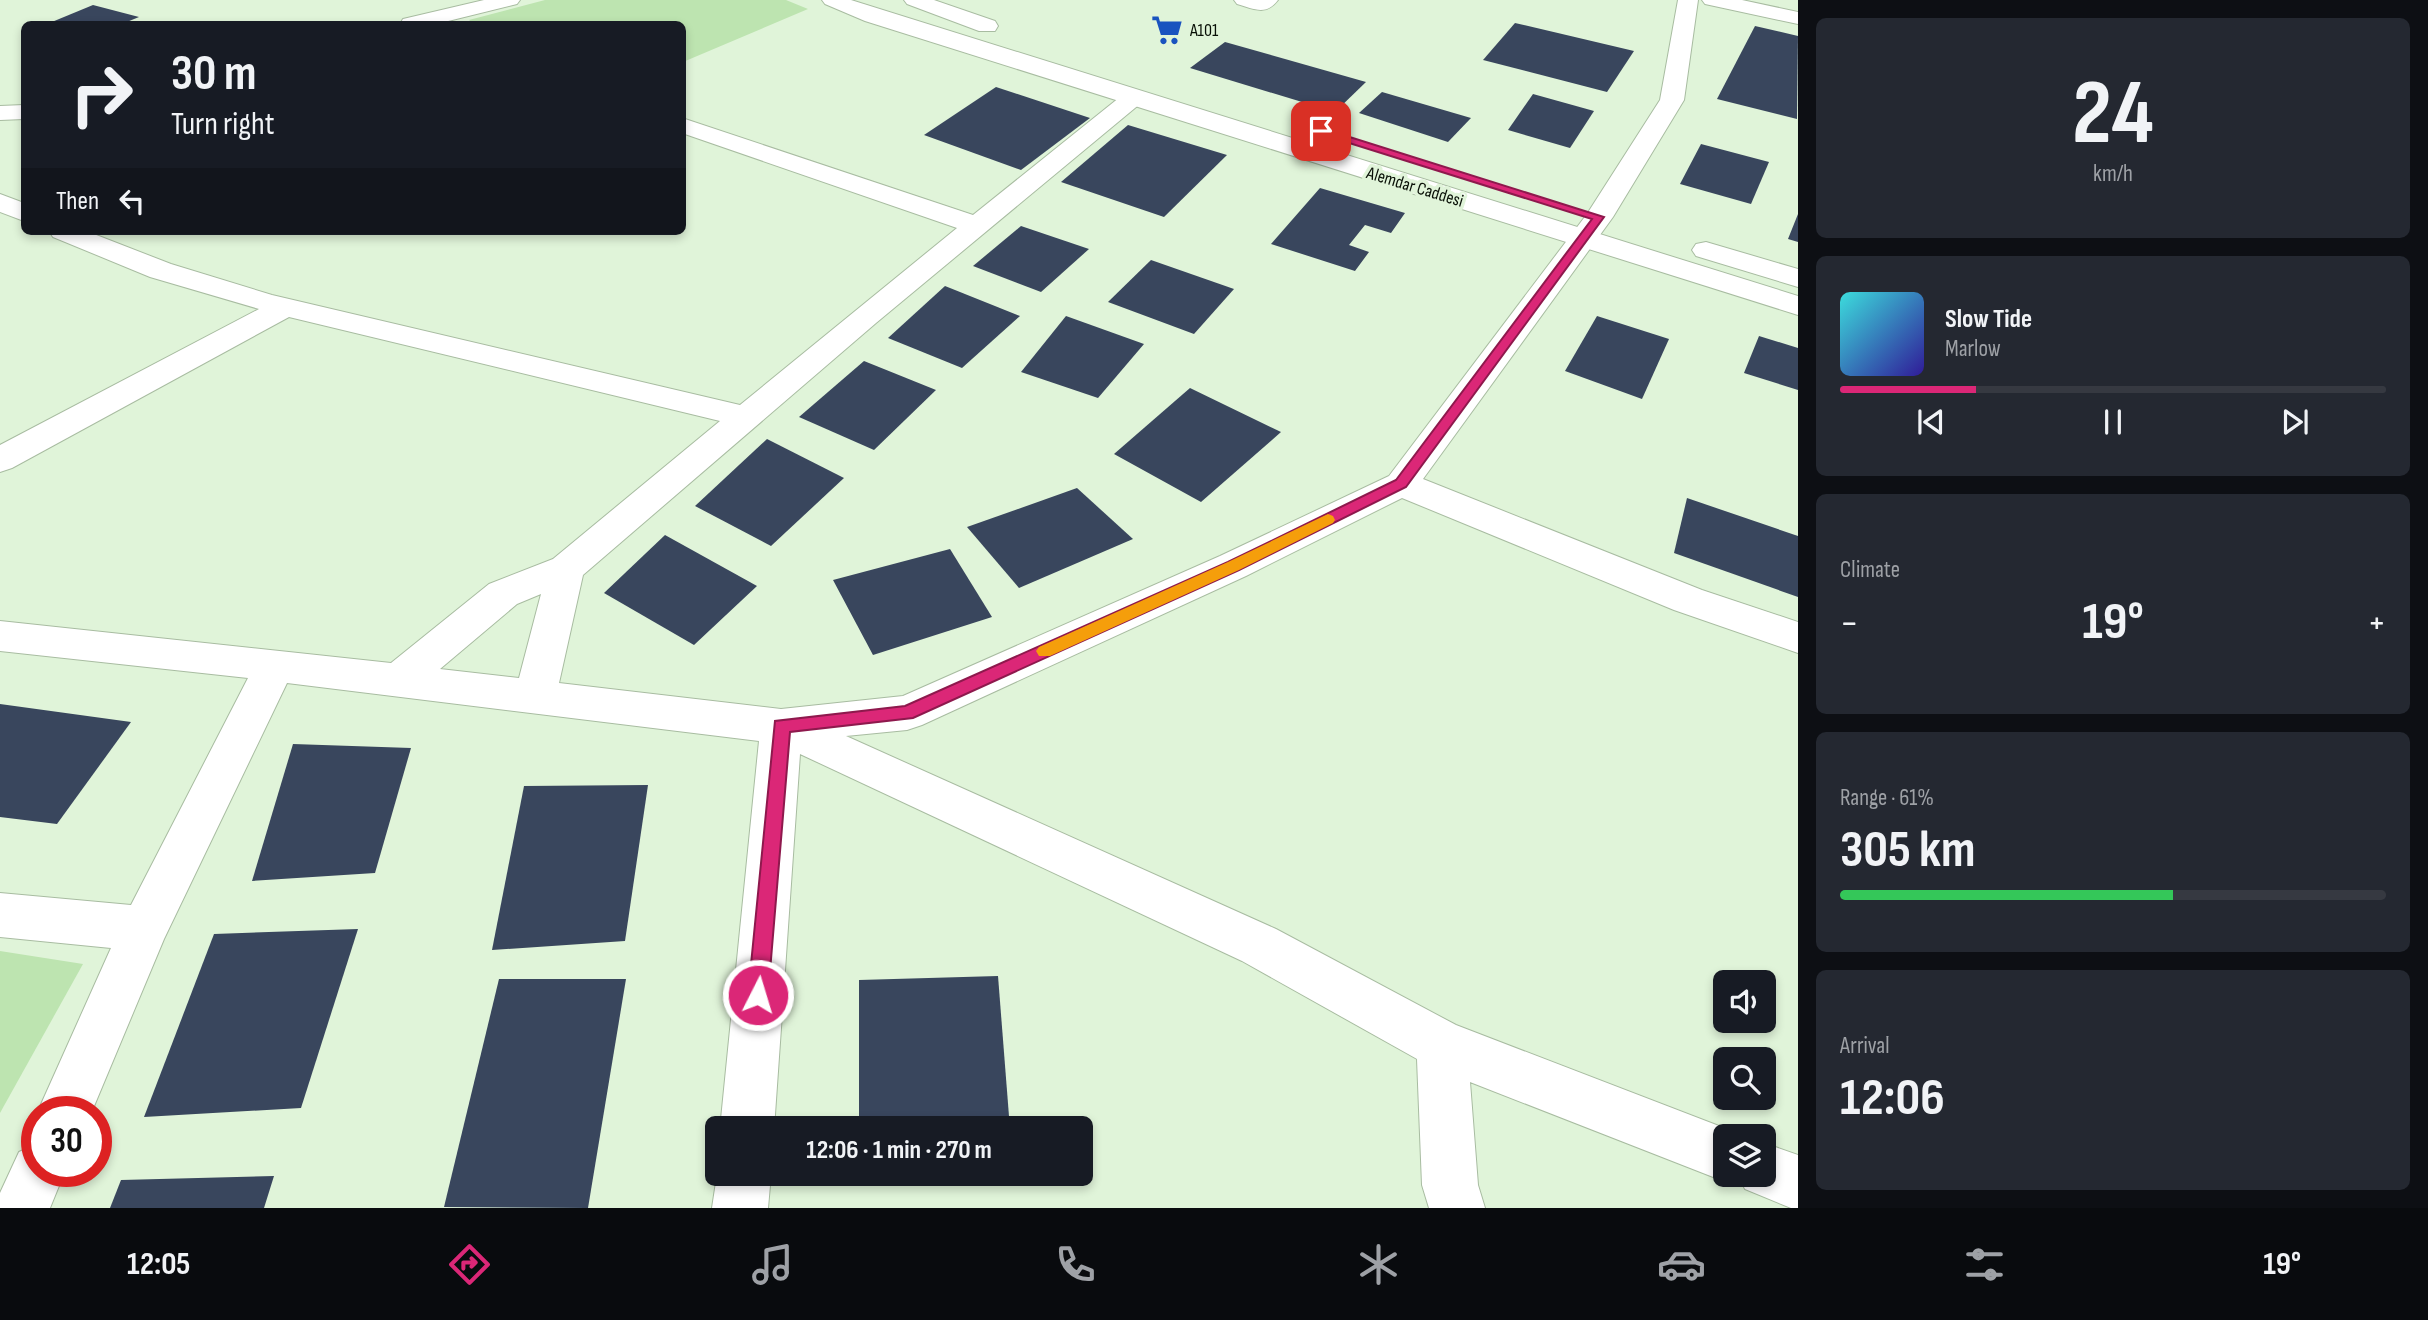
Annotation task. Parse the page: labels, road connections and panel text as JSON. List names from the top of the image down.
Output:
{
  "streets": {
    "street": ["Alemdar Caddesi"]
  },
  "places": {
    "supermarket": ["A101"]
  },
  "page": {
    "tile": [
      ["24", "km/h"],
      "Climate",
      ["Range · 61%", "305 km"],
      ["Arrival", "12:06"]
    ],
    "turn": ["30 m", "Turn right"],
    "then": "Then",
    "song": ["Slow Tide", "Marlow"],
    "heat": ["−", "19°", "+"],
    "limit": "30",
    "trip": "12:06 · 1 min · 270 m",
    "tabs": ["12:05", "19°"]
  }
}
